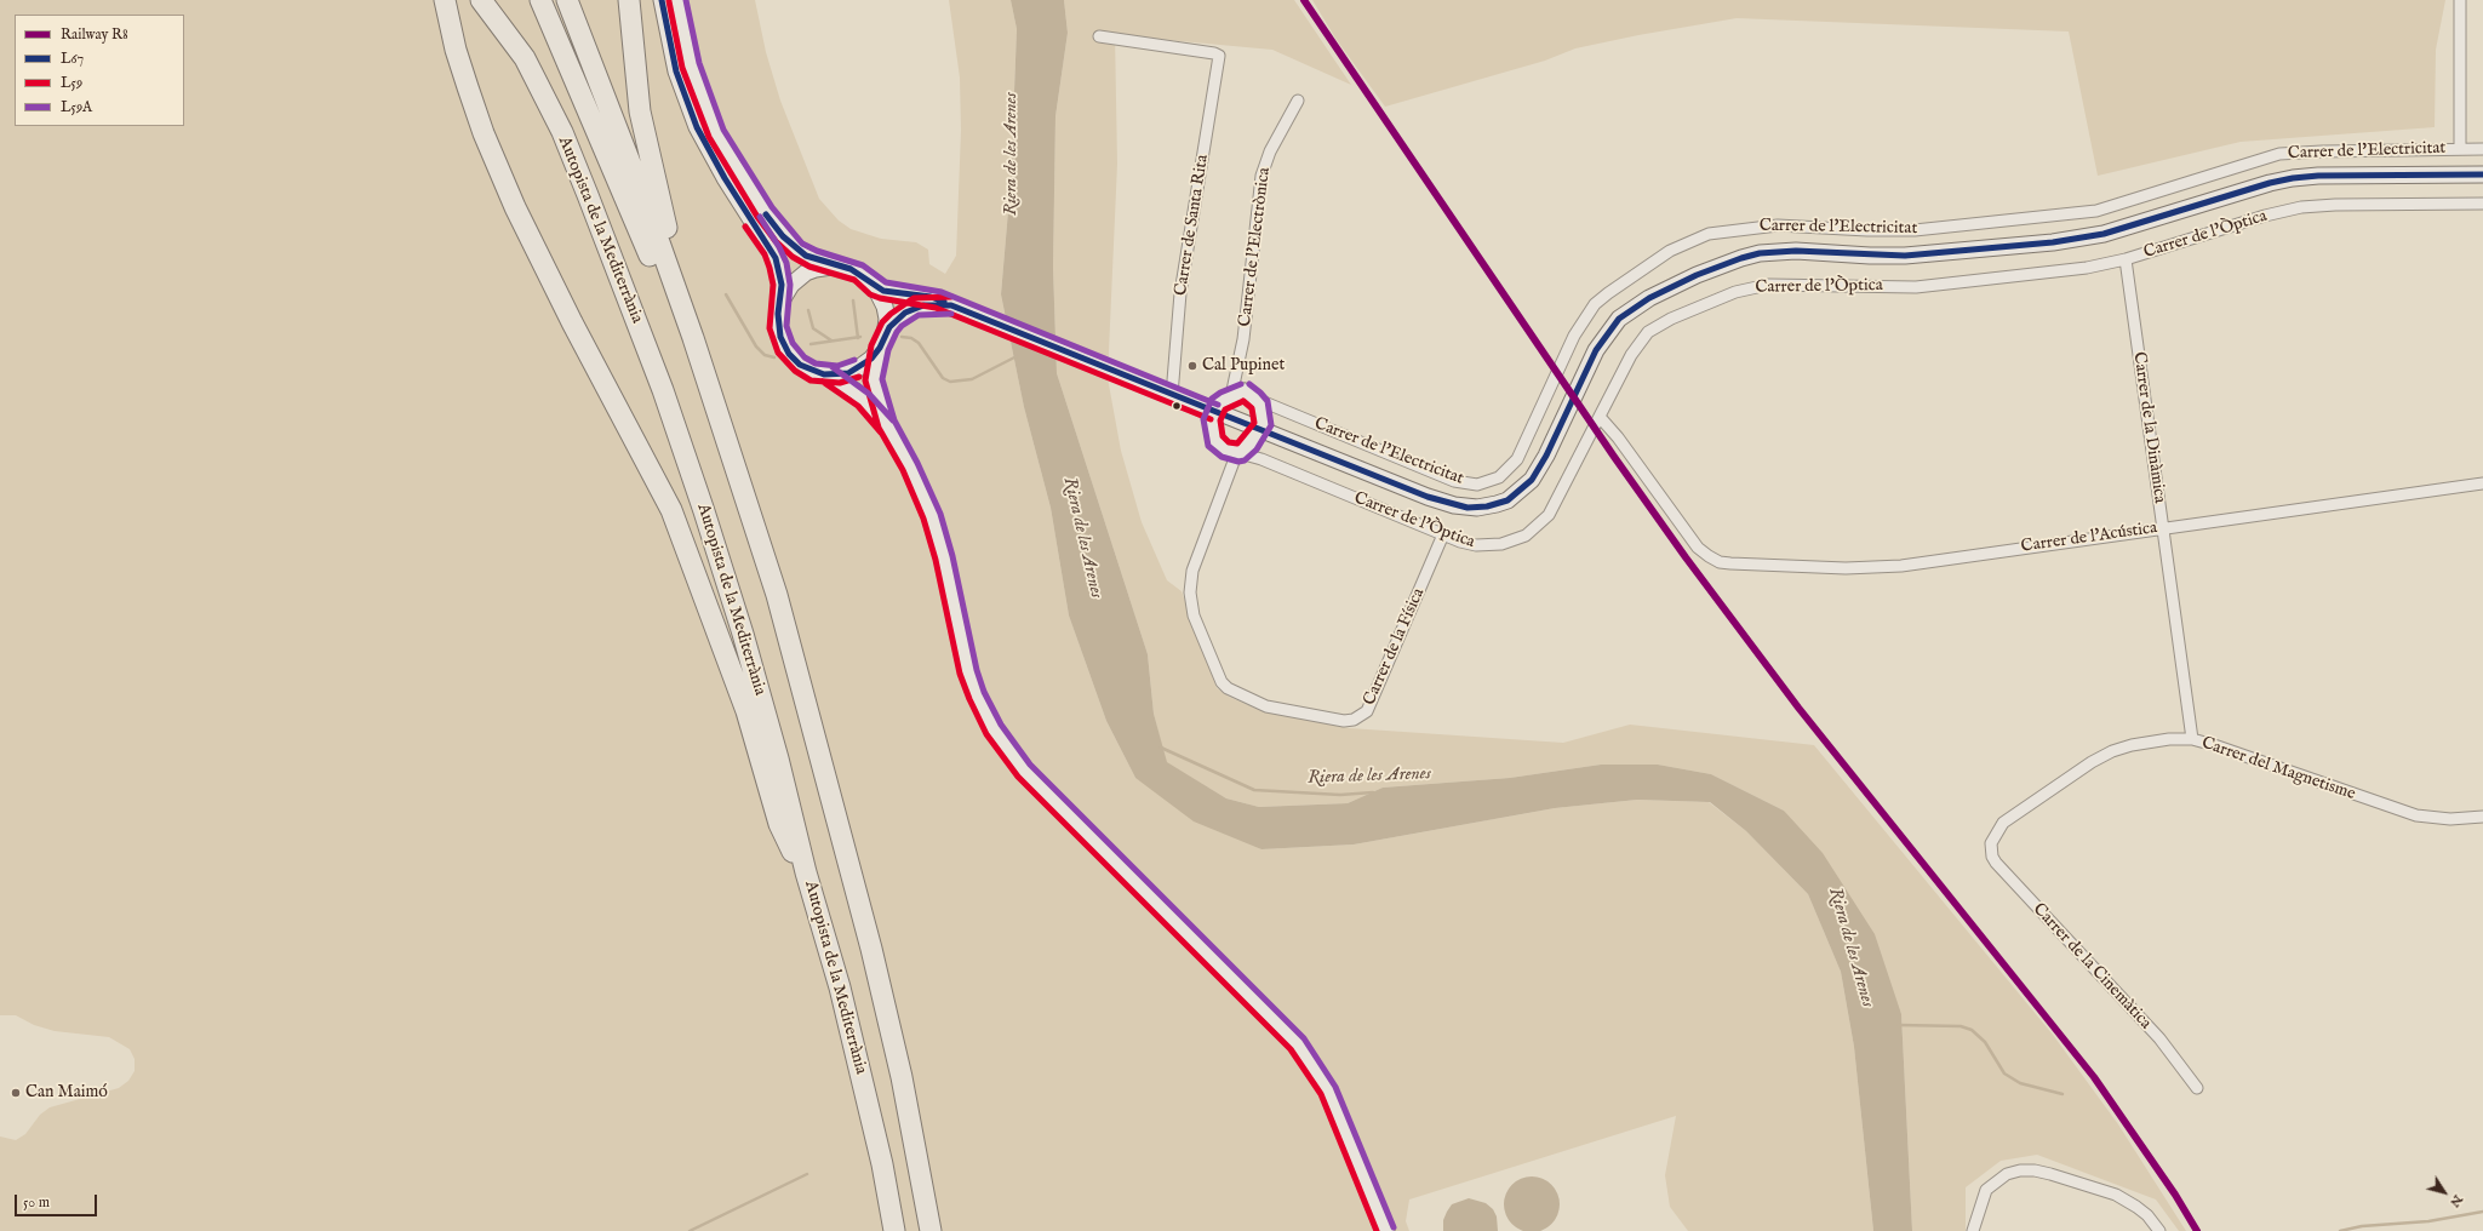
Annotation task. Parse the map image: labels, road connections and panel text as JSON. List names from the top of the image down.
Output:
{
  "streets": {
    "highway": ["Autopista de la Mediterrània"],
    "street": [
      "Carrer de l'Electricitat",
      "Carrer de Santa Rita",
      "Carrer de l'Òptica",
      "Carrer de l'Electrònica",
      "Carrer de la Dinàmica",
      "Carrer de l'Acústica",
      "Carrer de la Física",
      "Carrer del Magnetisme",
      "Carrer de la Cinemàtica"
    ]
  },
  "crossings": [
    ["Carrer de l'Electricitat", "Carrer de l'Òptica"],
    ["Carrer de l'Electricitat", "Carrer de l'Electrònica"],
    ["Carrer de l'Electricitat", "Carrer de la Física"],
    ["Carrer de l'Òptica", "Carrer de la Dinàmica"],
    ["Carrer de l'Òptica", "Carrer de l'Acústica"],
    ["Carrer de l'Òptica", "Carrer de la Física"],
    ["Carrer de la Dinàmica", "Carrer de l'Acústica"],
    ["Carrer de la Dinàmica", "Carrer del Magnetisme"],
    ["Carrer del Magnetisme", "Carrer de la Cinemàtica"]
  ],
  "water": ["Riera de les Arenes"],
  "places": ["Cal Pupinet", "Can Maimó"],
  "lines": [
    "rail line R8",
    "transit line L67",
    "transit line L59A",
    "transit line L59"
  ],
  "legend": [
    "Railway R8",
    "L67",
    "L59",
    "L59A"
  ],
  "scale_bar": "50 m",
  "north": "bottom right"
}
